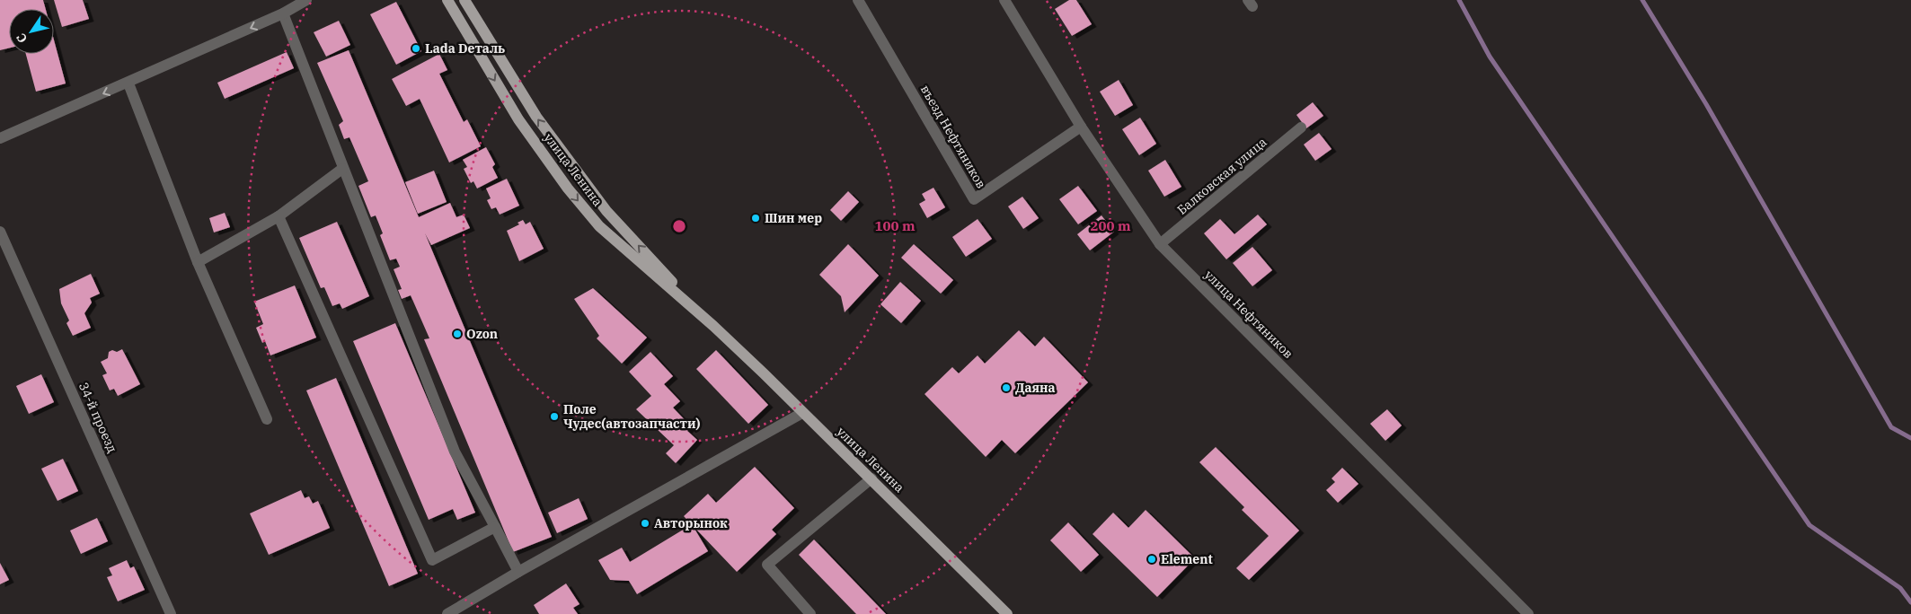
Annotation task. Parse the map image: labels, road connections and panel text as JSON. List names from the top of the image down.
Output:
{
  "streets": {
    "main road": ["улица Ленина"],
    "street": [
      "въезд Нефтяников",
      "Балковская улица",
      "улица Нефтяников",
      "34-й проезд"
    ]
  },
  "crossings": [
    ["въезд Нефтяников", "улица Нефтяников"],
    ["Балковская улица", "улица Нефтяников"]
  ],
  "places": [
    "Lada Dеталь",
    "Шин мер",
    "Ozon",
    "Даяна",
    "Поле Чудес(автозапчасти)",
    "Авторынок",
    "Element"
  ],
  "north": "bottom left",
  "rings": ["100 m", "200 m"]
}
